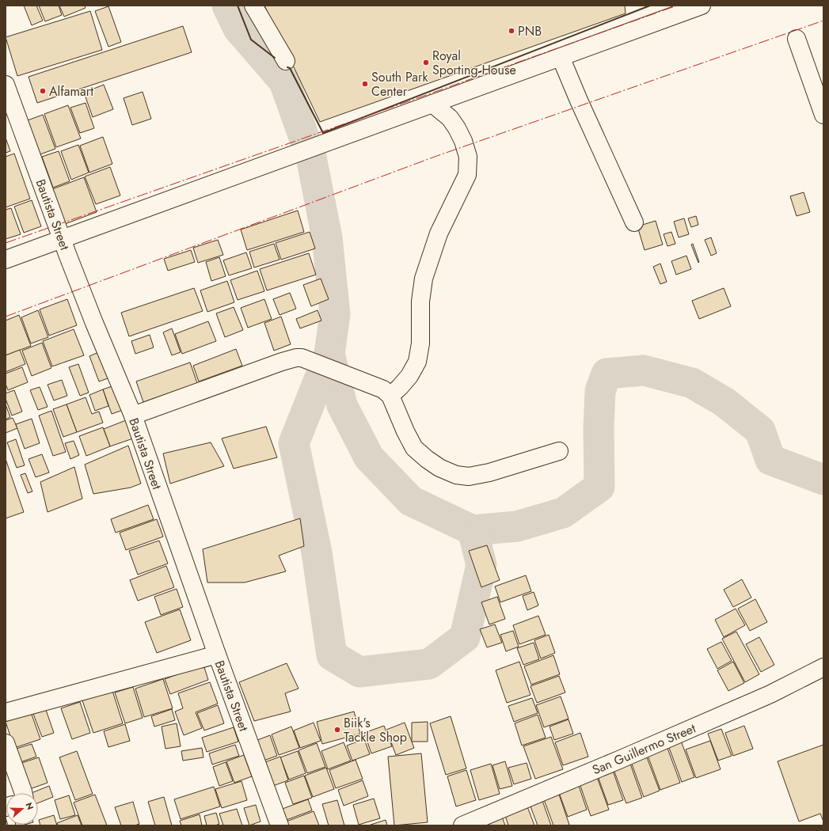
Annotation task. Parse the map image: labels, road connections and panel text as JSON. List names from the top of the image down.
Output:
{
  "streets": {
    "street": ["Bautista Street", "San Guillermo Street"]
  },
  "places": [
    "PNB",
    "Royal Sporting House",
    "South Park Center",
    "Alfamart",
    "Biik's Tackle Shop"
  ],
  "north": "right"
}
